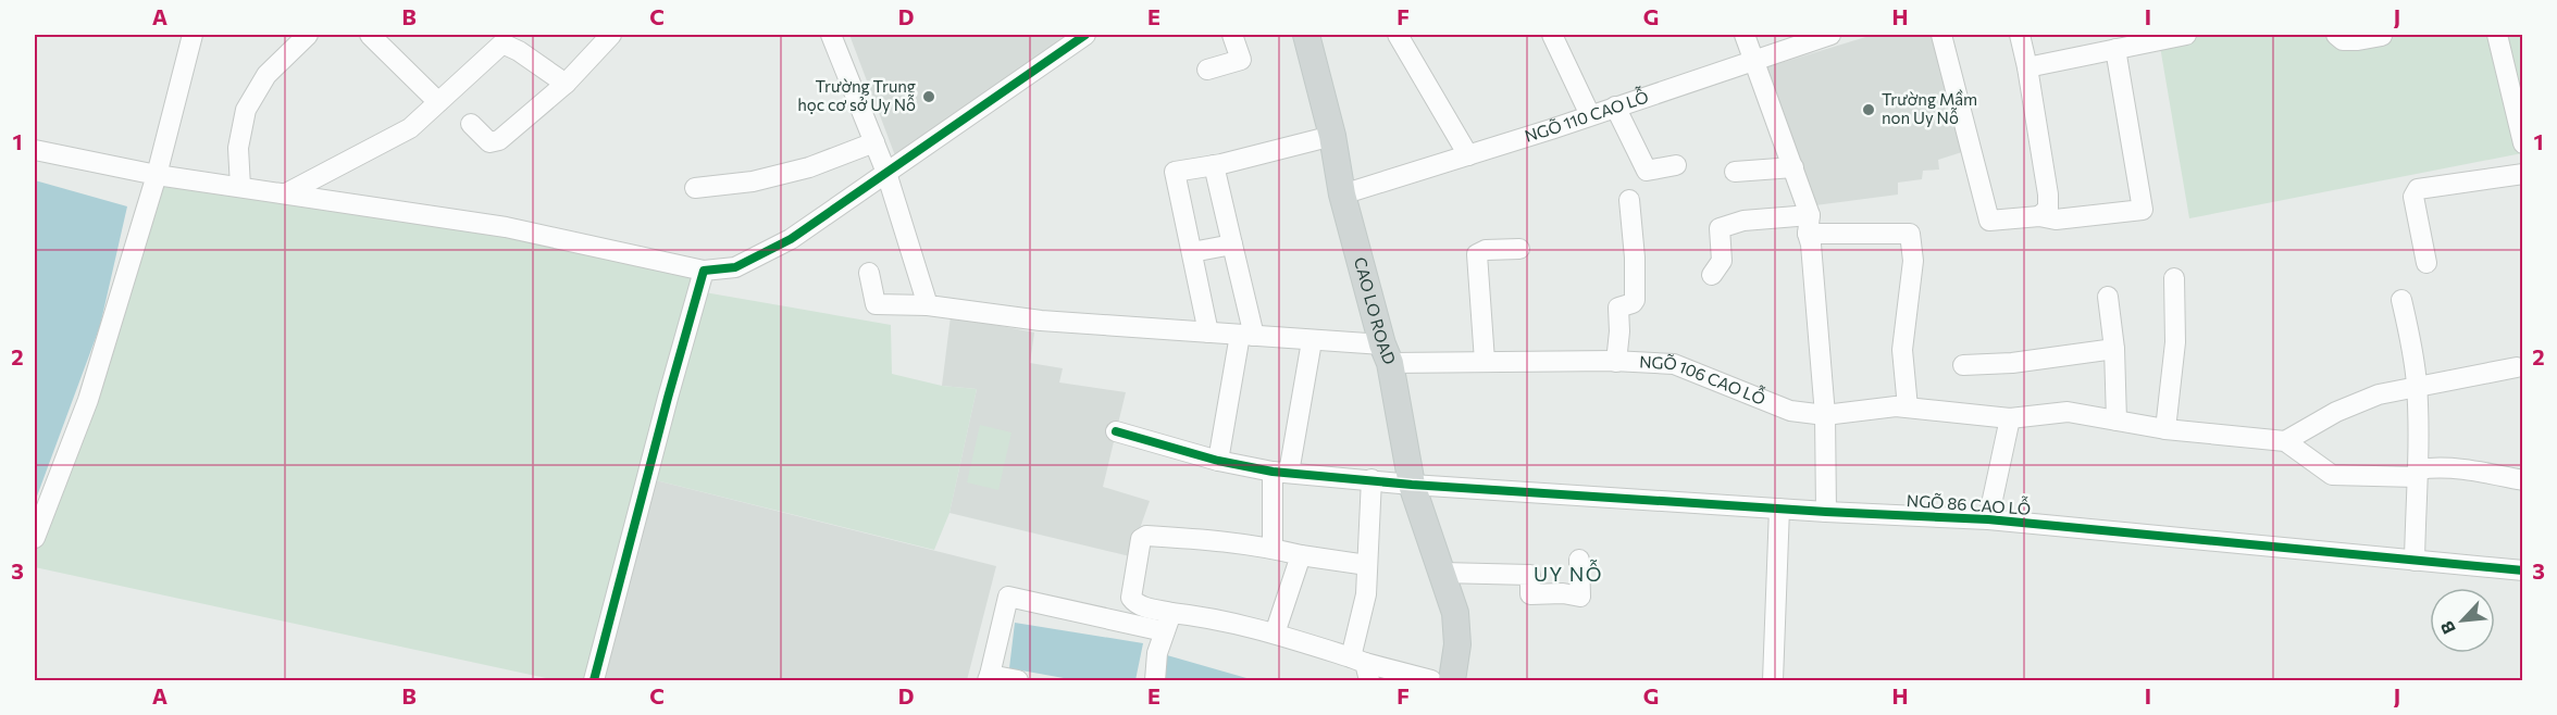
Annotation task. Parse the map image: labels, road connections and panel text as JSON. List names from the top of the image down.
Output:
{
  "streets": {
    "main road": ["CAO LO ROAD"],
    "street": ["NGÕ 110 CAO LỖ", "NGÕ 106 CAO LỖ", "NGÕ 86 CAO LỖ"]
  },
  "crossings": [
    ["NGÕ 110 CAO LỖ", "CAO LO ROAD"],
    ["CAO LO ROAD", "NGÕ 106 CAO LỖ"],
    ["CAO LO ROAD", "NGÕ 86 CAO LỖ"]
  ],
  "districts": ["UY NỖ"],
  "places": ["Trường Trung học cơ sở Uy Nỗ", "Trường Mầm non Uy Nỗ"],
  "north": "bottom left",
  "grid": {
    "columns": [
      "A",
      "B",
      "C",
      "D",
      "E",
      "F",
      "G",
      "H",
      "I",
      "J"
    ],
    "rows": ["1", "2", "3"]
  }
}
